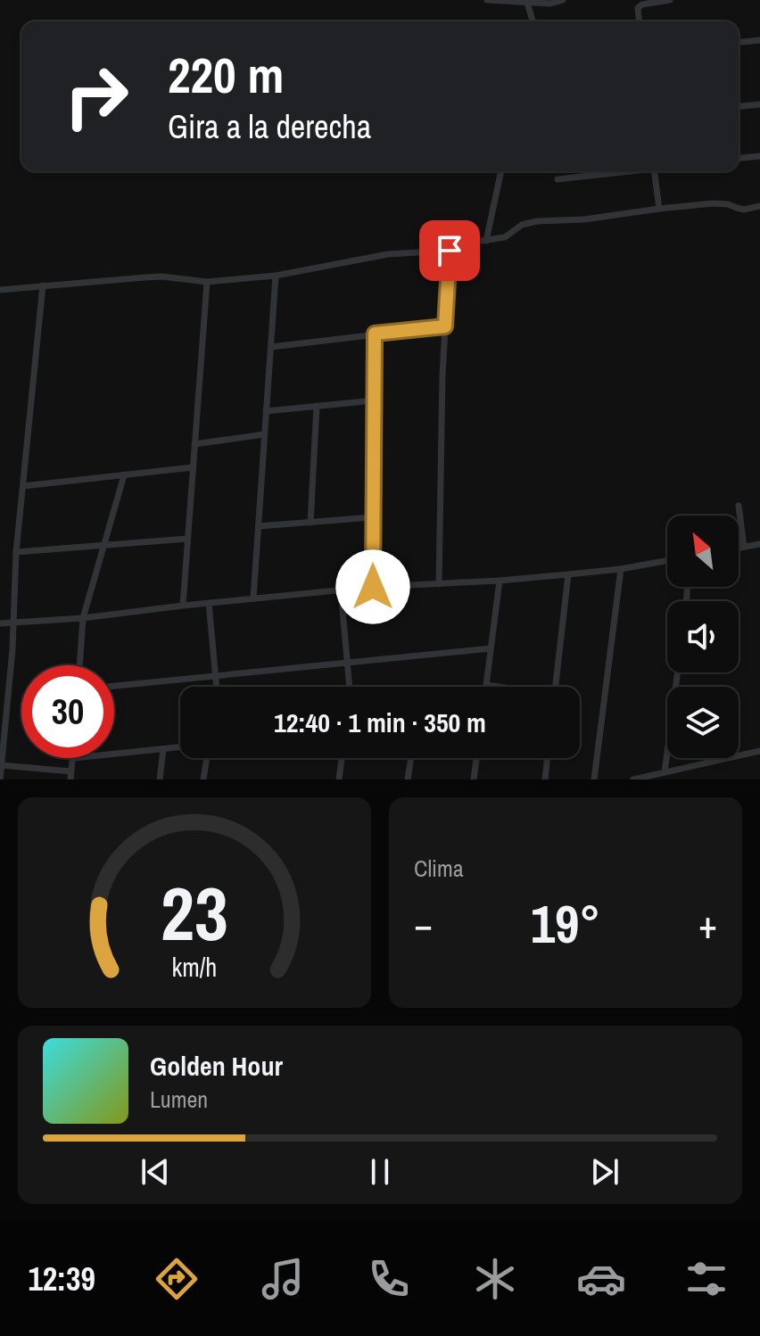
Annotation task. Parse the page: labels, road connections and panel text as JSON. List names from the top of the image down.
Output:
{
  "north": "top left",
  "page": {
    "turn": ["220 m", "Gira a la derecha"],
    "limit": "30",
    "trip": "12:40 · 1 min · 350 m",
    "tile": "Clima",
    "heat": ["−", "19°", "+"],
    "song": ["Golden Hour", "Lumen"],
    "tabs": "12:39",
    "gauge": ["23", "km/h"]
  }
}
